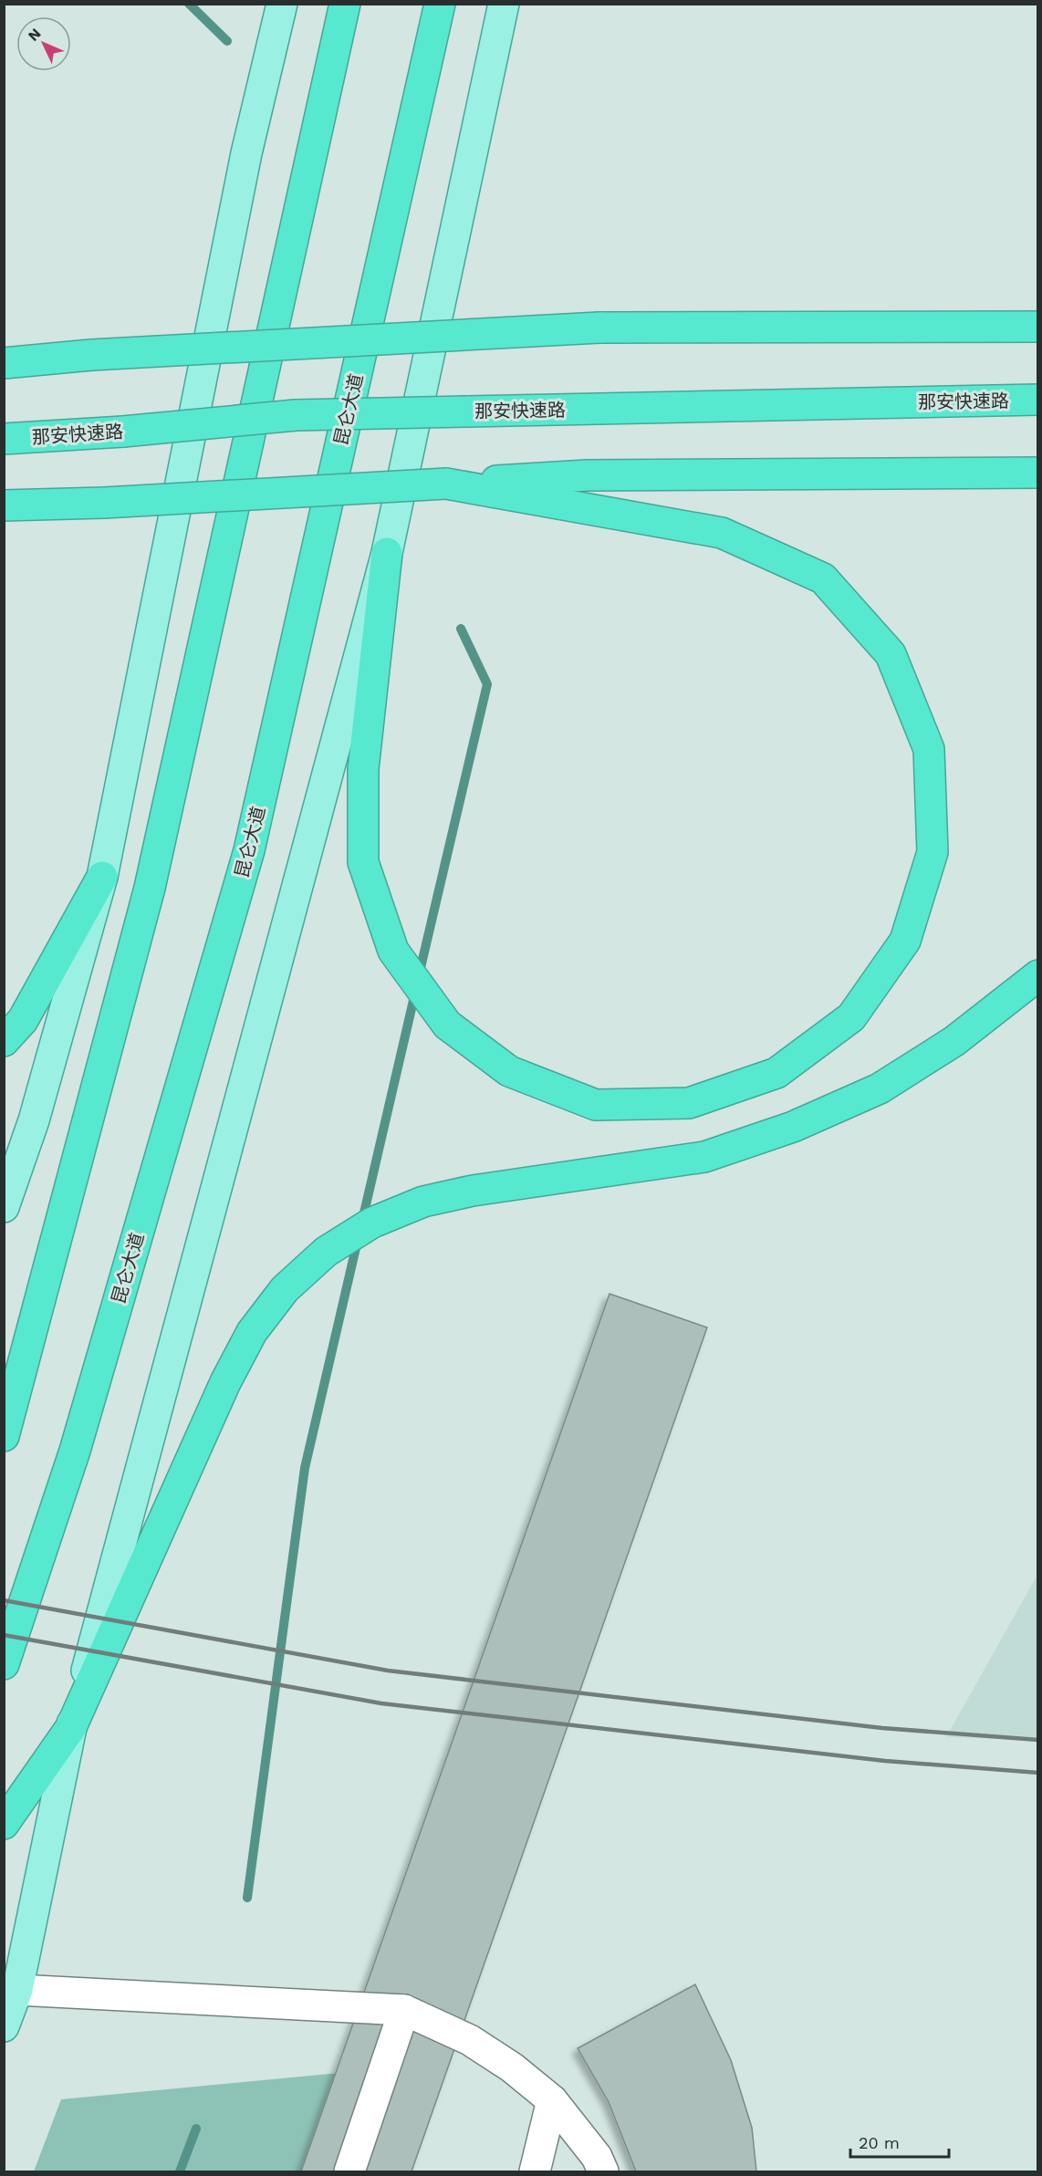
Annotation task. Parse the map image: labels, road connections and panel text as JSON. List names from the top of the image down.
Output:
{
  "streets": {
    "highway": ["那安快速路", "昆仑大道"]
  },
  "scale_bar": "20 m",
  "north": "top left"
}
